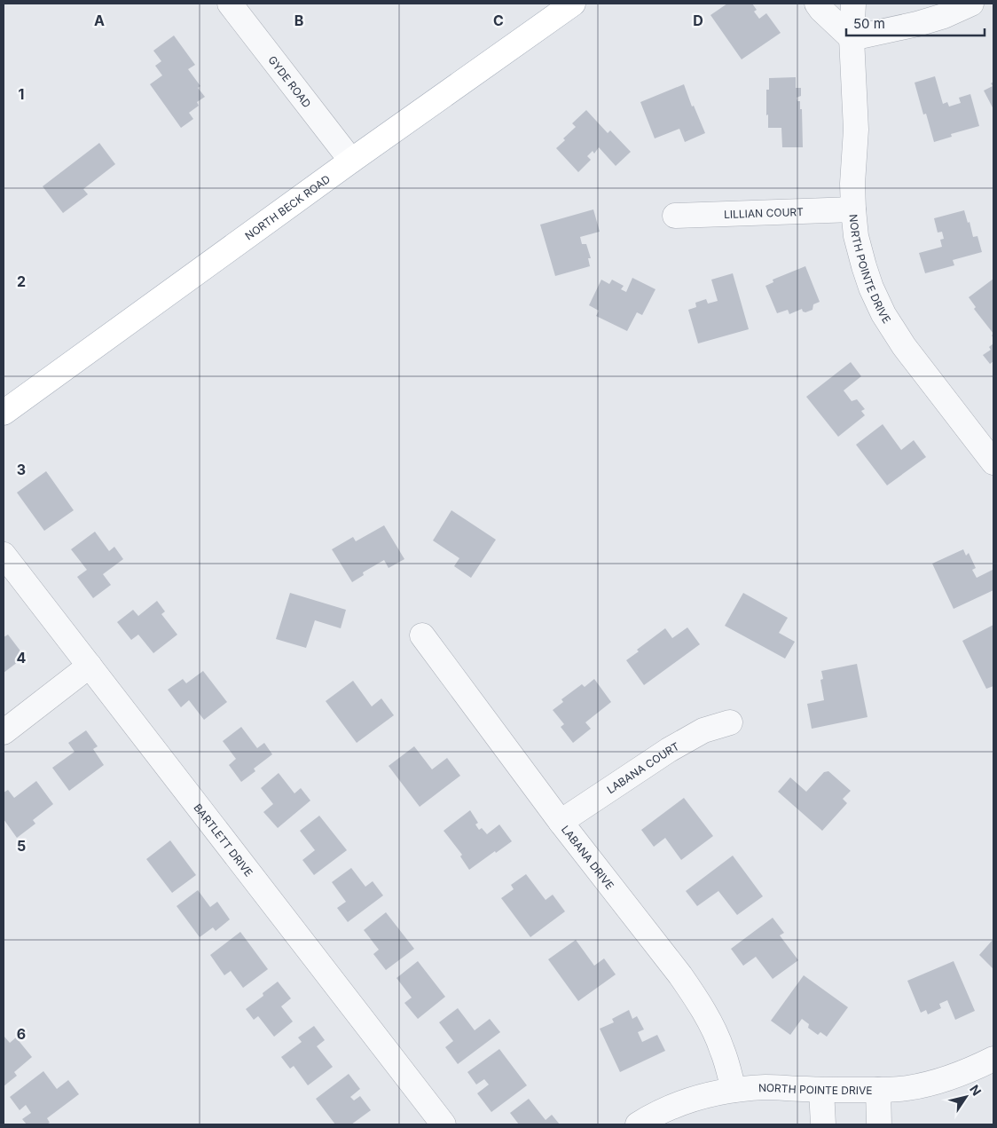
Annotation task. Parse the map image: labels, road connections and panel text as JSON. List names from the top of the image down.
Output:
{
  "streets": {
    "main road": ["NORTH BECK ROAD"],
    "street": [
      "GYDE ROAD",
      "LILLIAN COURT",
      "NORTH POINTE DRIVE",
      "LABANA COURT",
      "BARTLETT DRIVE",
      "LABANA DRIVE"
    ]
  },
  "crossings": [
    ["GYDE ROAD", "NORTH BECK ROAD"],
    ["LILLIAN COURT", "NORTH POINTE DRIVE"],
    ["NORTH POINTE DRIVE", "LABANA DRIVE"],
    ["LABANA COURT", "LABANA DRIVE"]
  ],
  "scale_bar": "50 m",
  "north": "top right",
  "grid": {
    "columns": [
      "A",
      "B",
      "C",
      "D"
    ],
    "rows": [
      "1",
      "2",
      "3",
      "4",
      "5",
      "6"
    ]
  }
}
